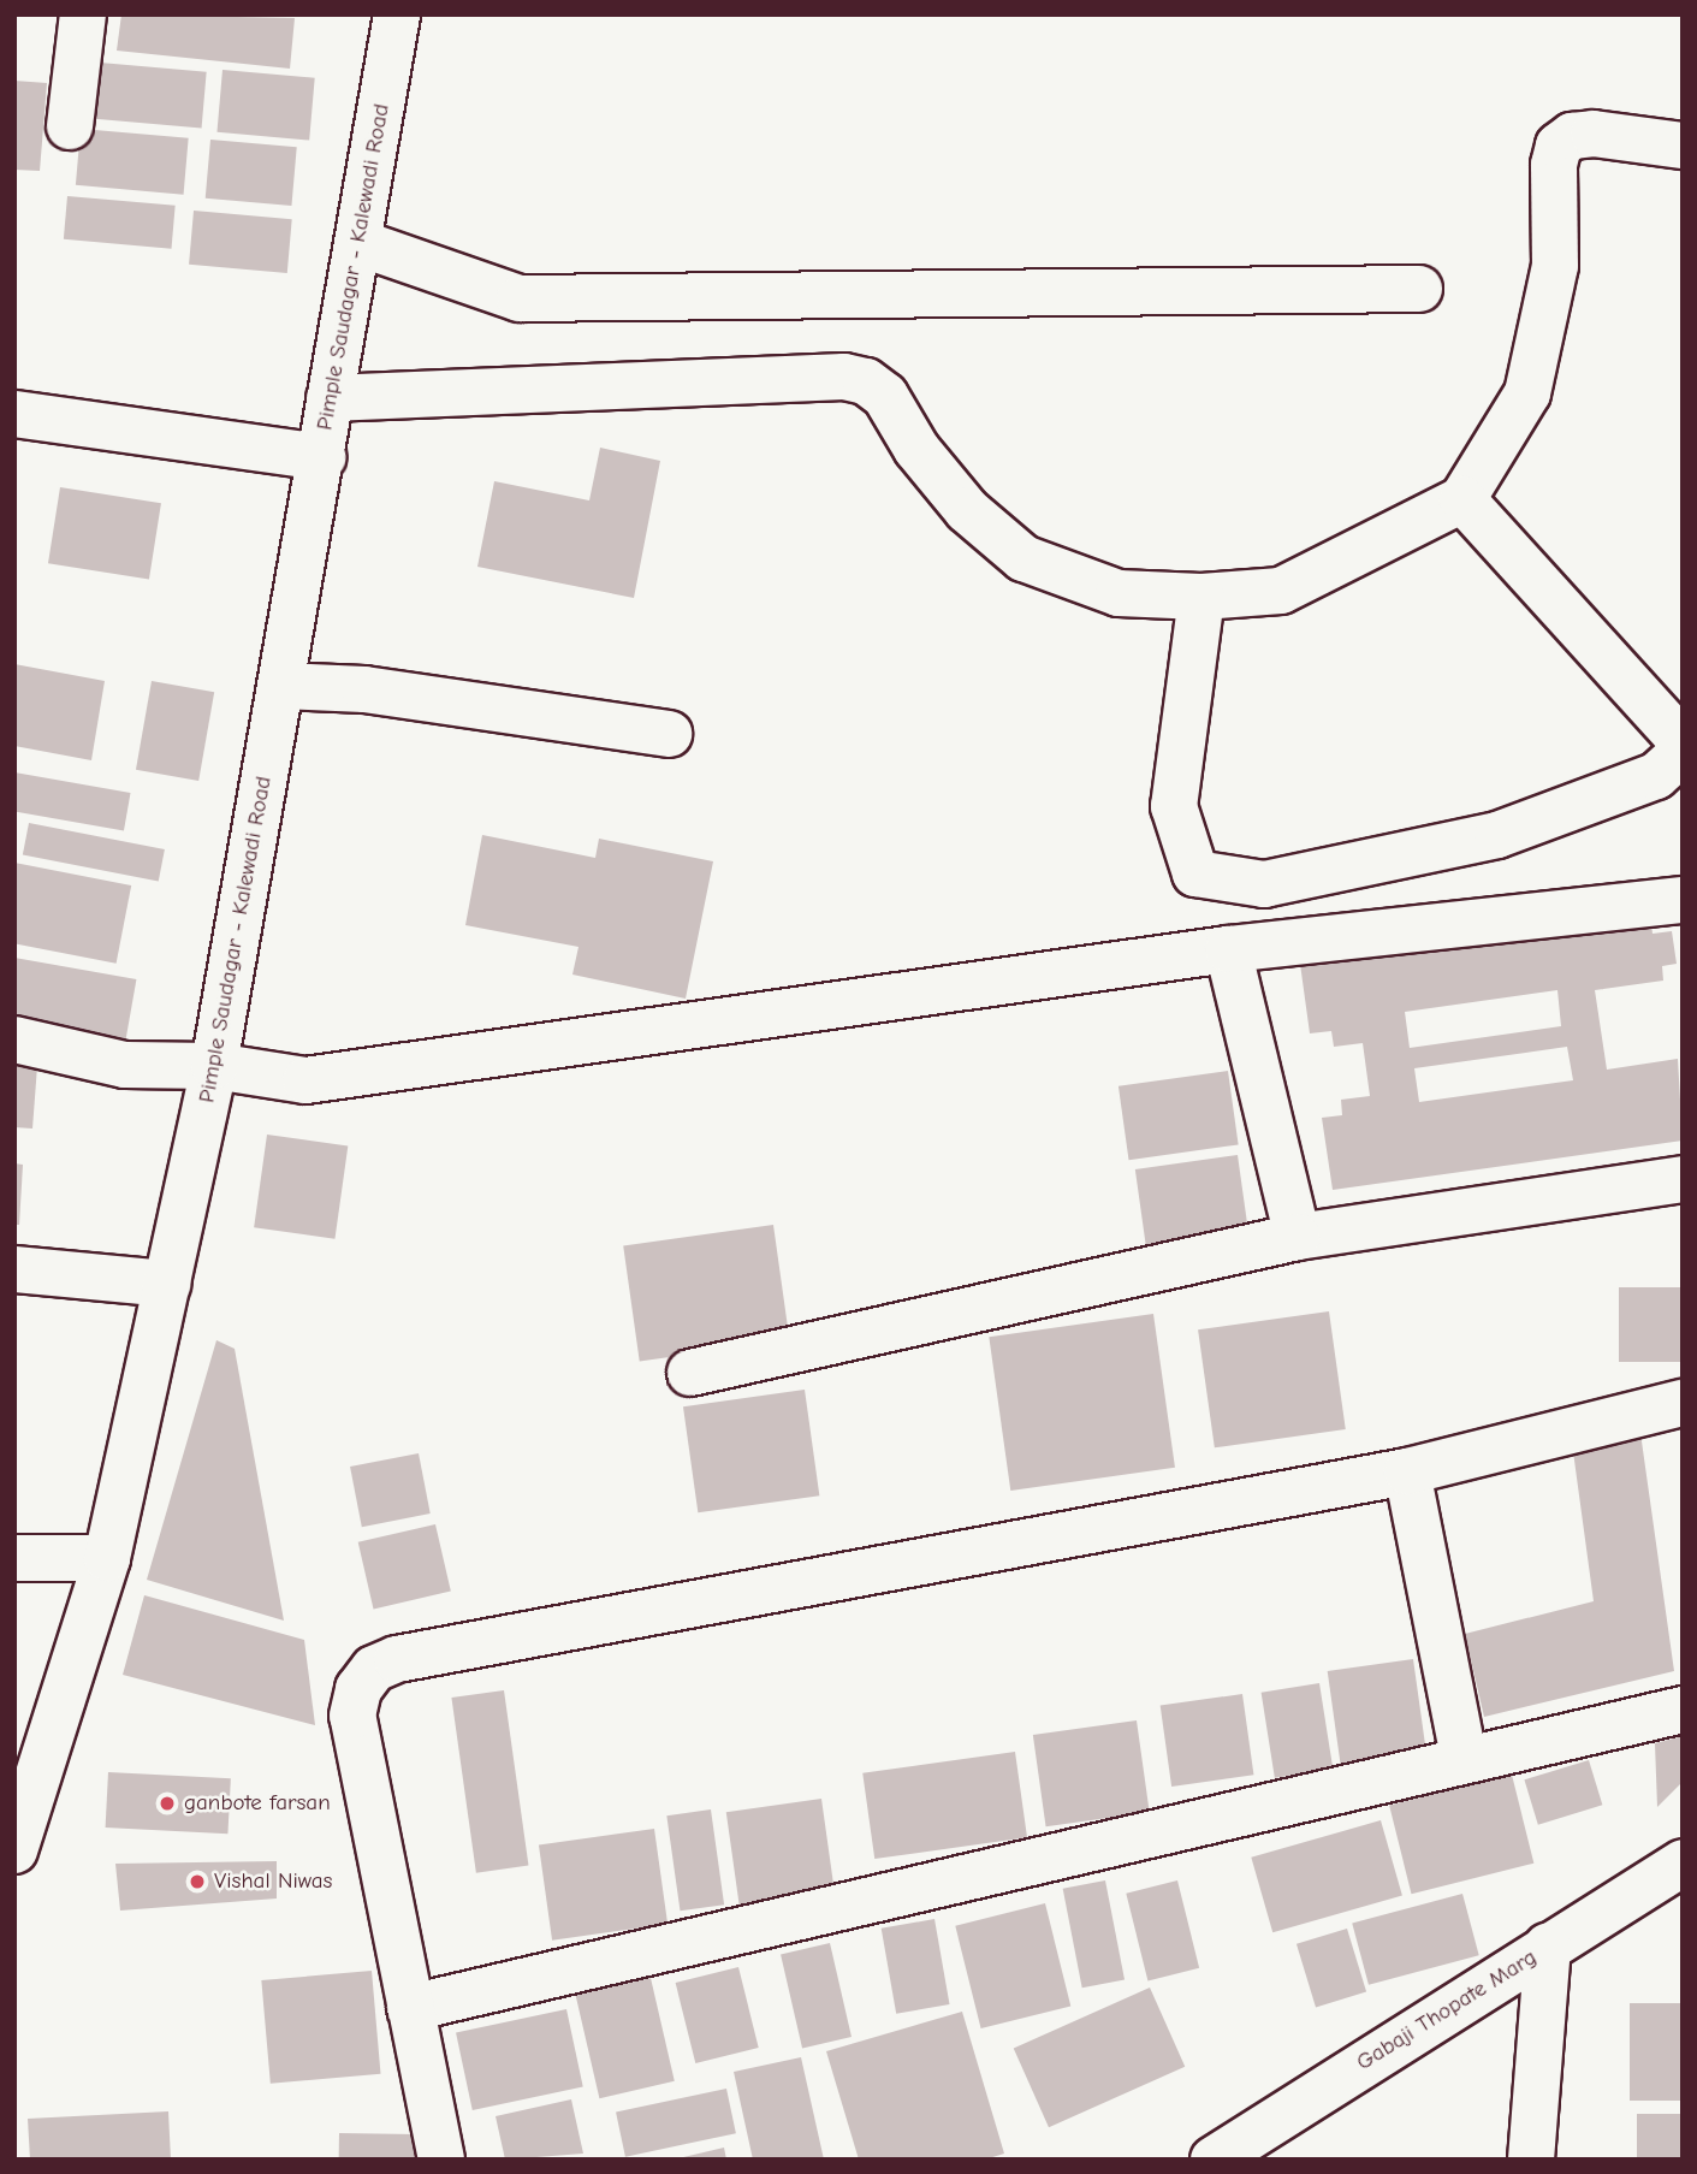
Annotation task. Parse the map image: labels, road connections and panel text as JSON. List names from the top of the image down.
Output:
{
  "streets": {
    "street": ["Pimple Saudagar - Kalewadi Road", "Gabaji Thopate Marg"]
  },
  "places": ["ganbote farsan", "Vishal Niwas"]
}
